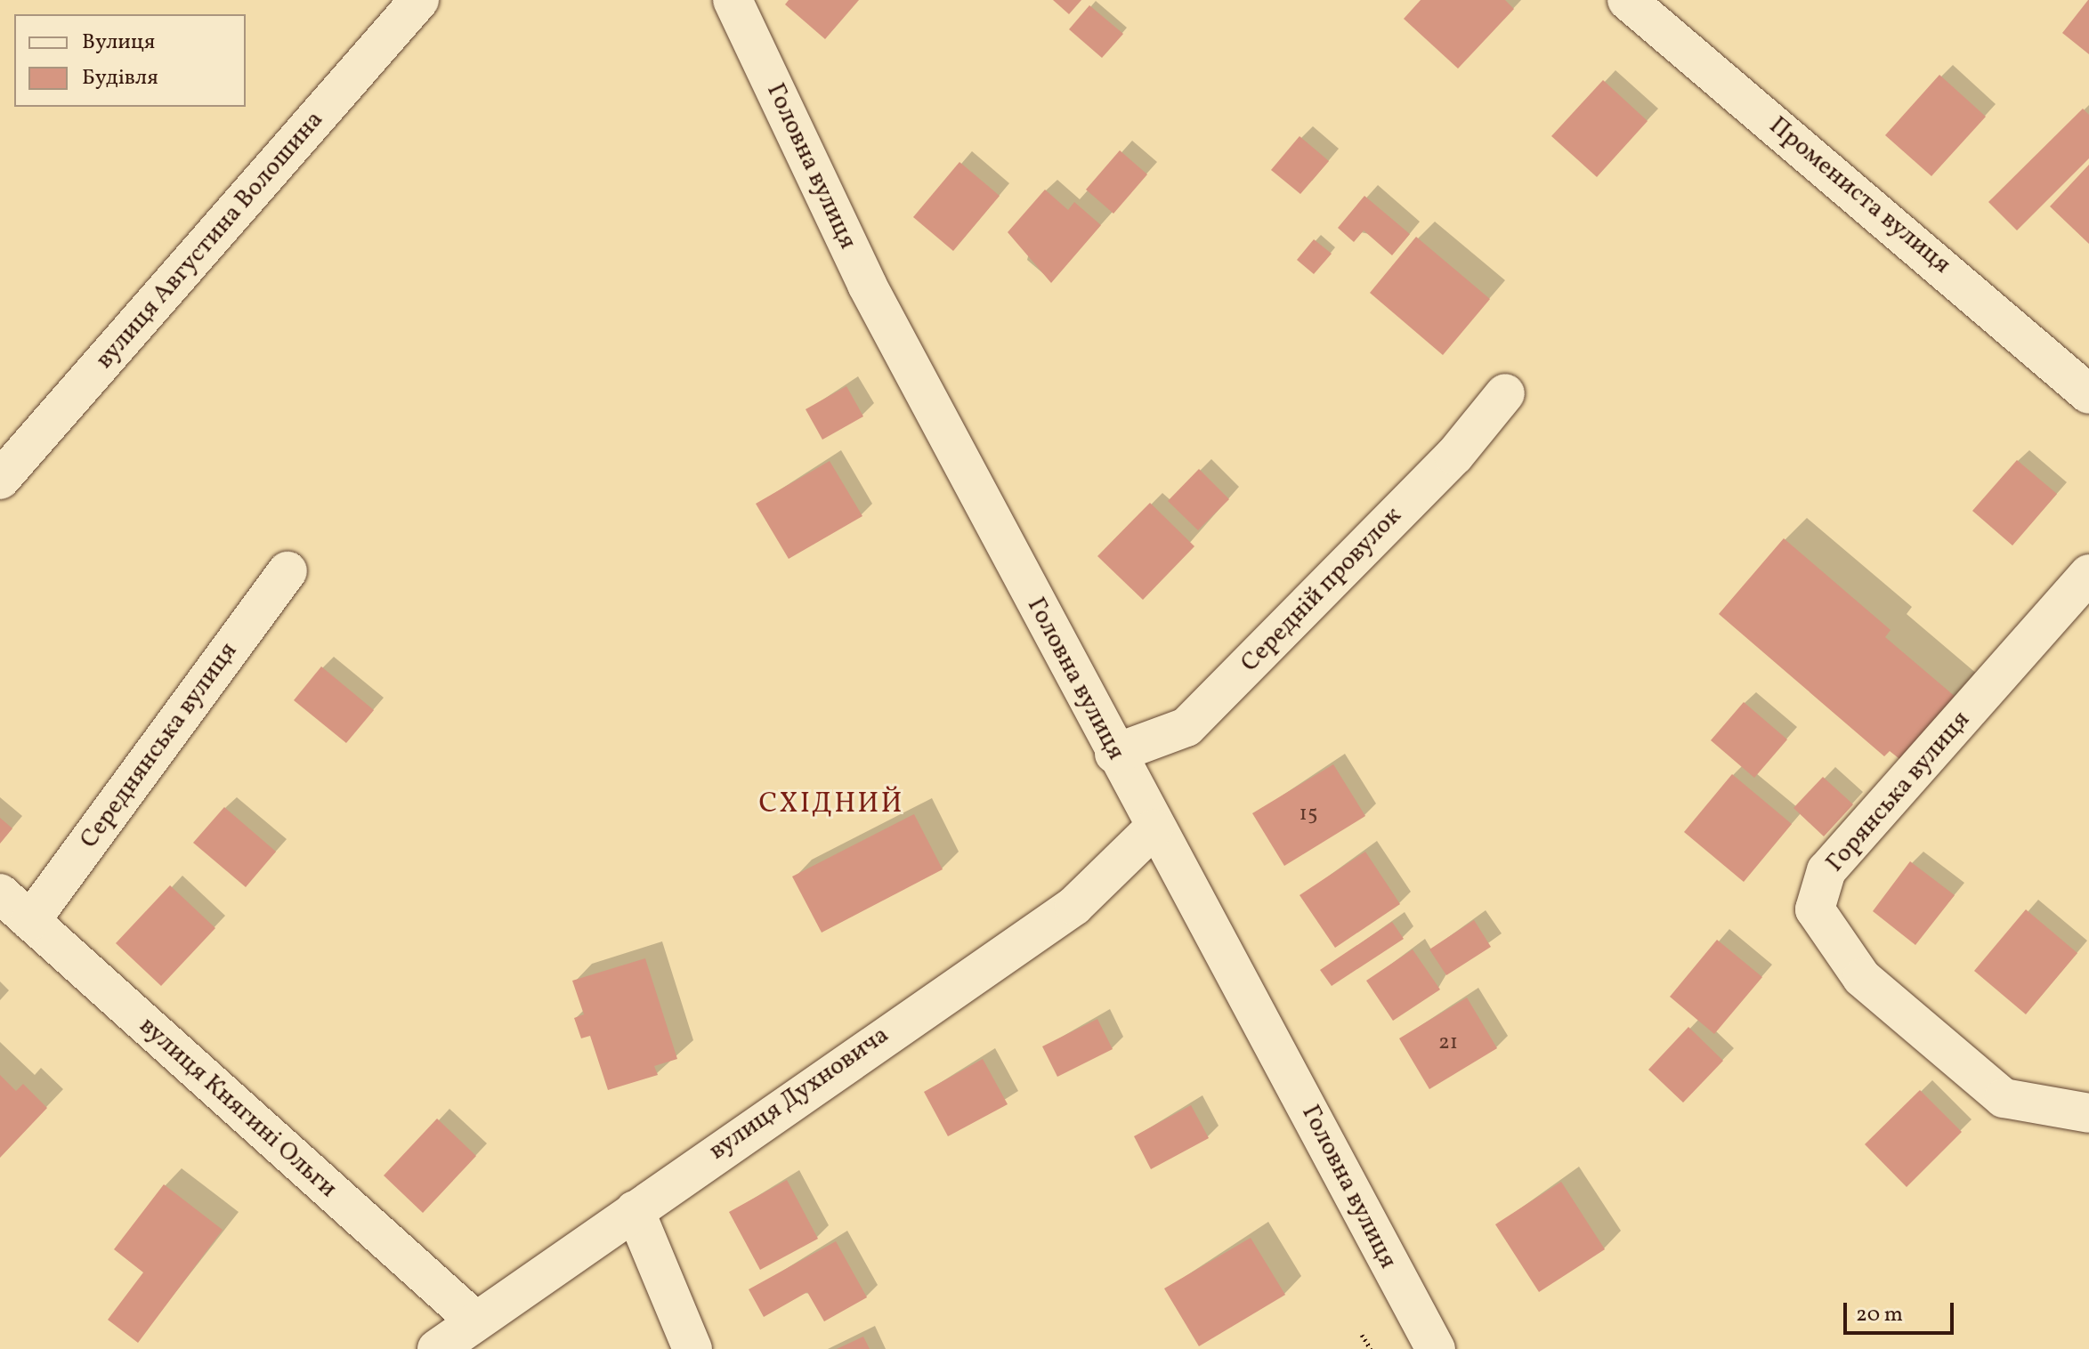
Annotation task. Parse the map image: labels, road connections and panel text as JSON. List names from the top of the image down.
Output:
{
  "streets": {
    "street": [
      "Головна вулиця",
      "Промениста вулиця",
      "вулиця Августина Волошина",
      "Середній провулок",
      "Середнянська вулиця",
      "Горянська вулиця",
      "вулиця Духновича",
      "вулиця Княгині Ольги"
    ]
  },
  "crossings": [
    ["Головна вулиця", "Середній провулок"],
    ["Головна вулиця", "вулиця Духновича"],
    ["Середнянська вулиця", "вулиця Княгині Ольги"],
    ["вулиця Духновича", "вулиця Княгині Ольги"]
  ],
  "districts": ["СХІДНИЙ"],
  "house_numbers": ["15", "21"],
  "legend": ["Вулиця", "Будівля"],
  "scale_bar": "20 m"
}
